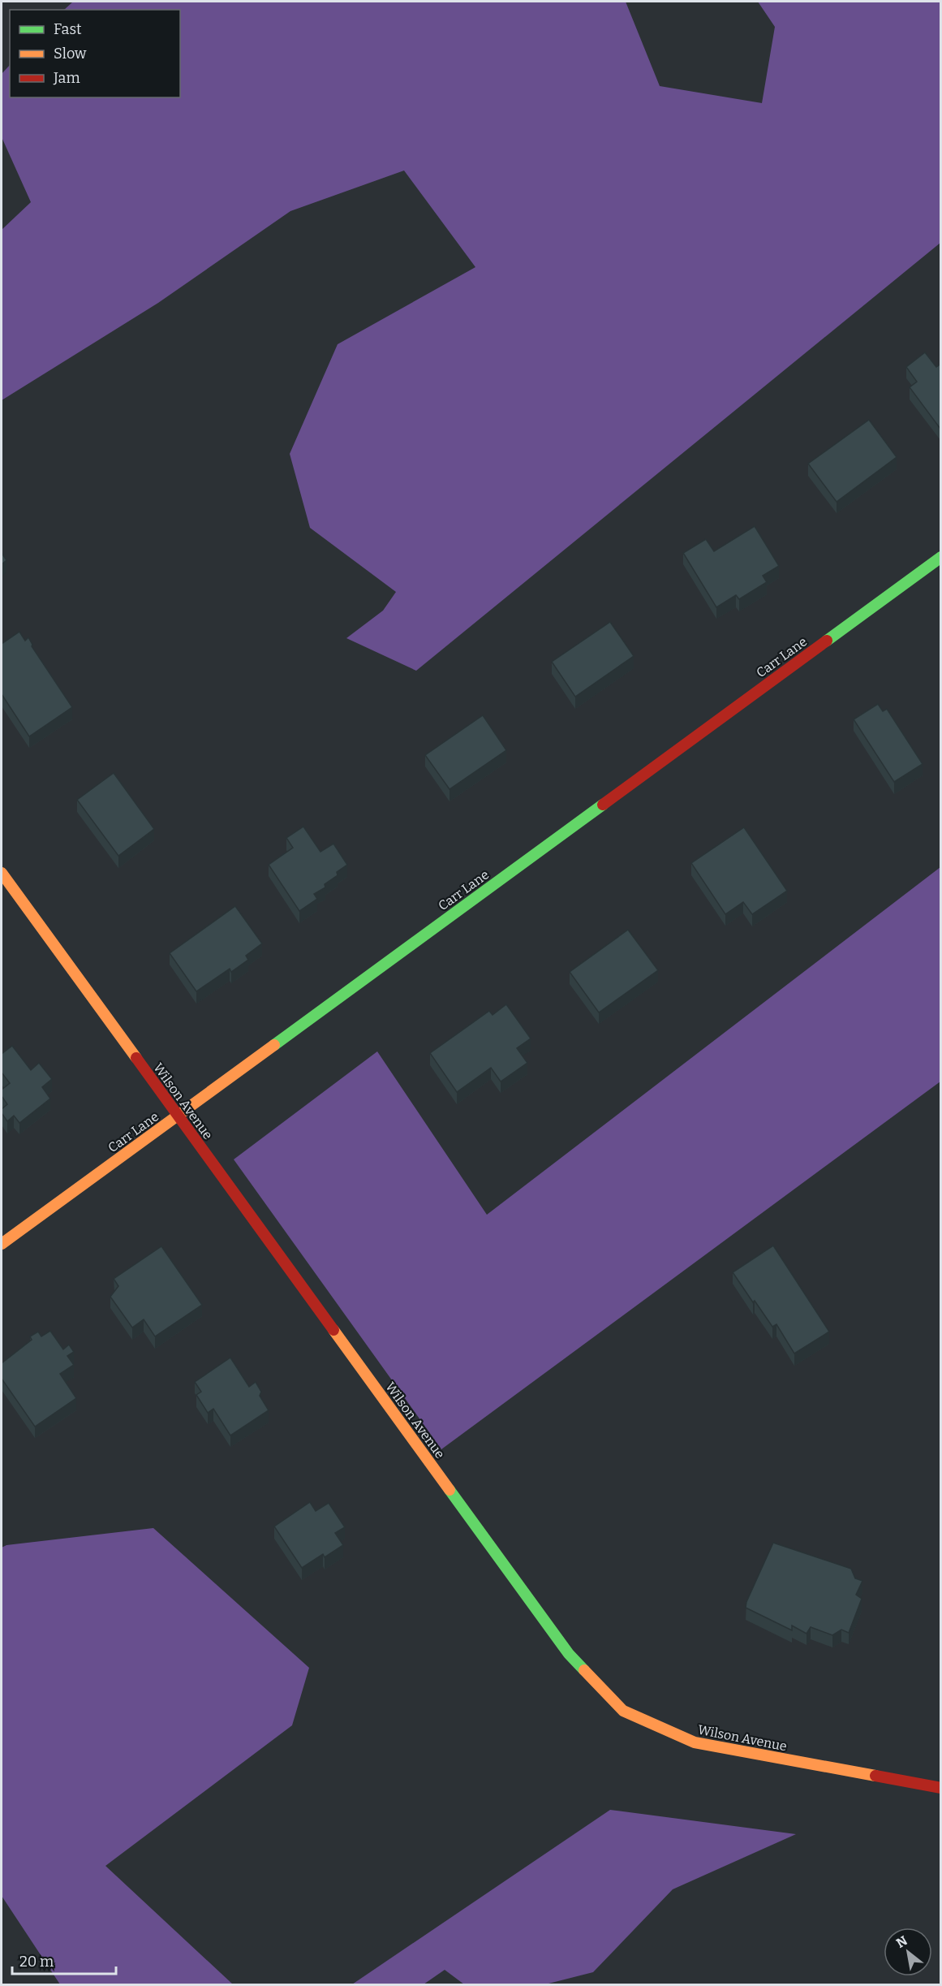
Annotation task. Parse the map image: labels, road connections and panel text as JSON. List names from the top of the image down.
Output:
{
  "streets": {
    "street": ["Carr Lane", "Wilson Avenue"]
  },
  "crossings": [
    ["Carr Lane", "Wilson Avenue"]
  ],
  "legend": ["Fast", "Slow", "Jam"],
  "scale_bar": "20 m",
  "north": "top left"
}
